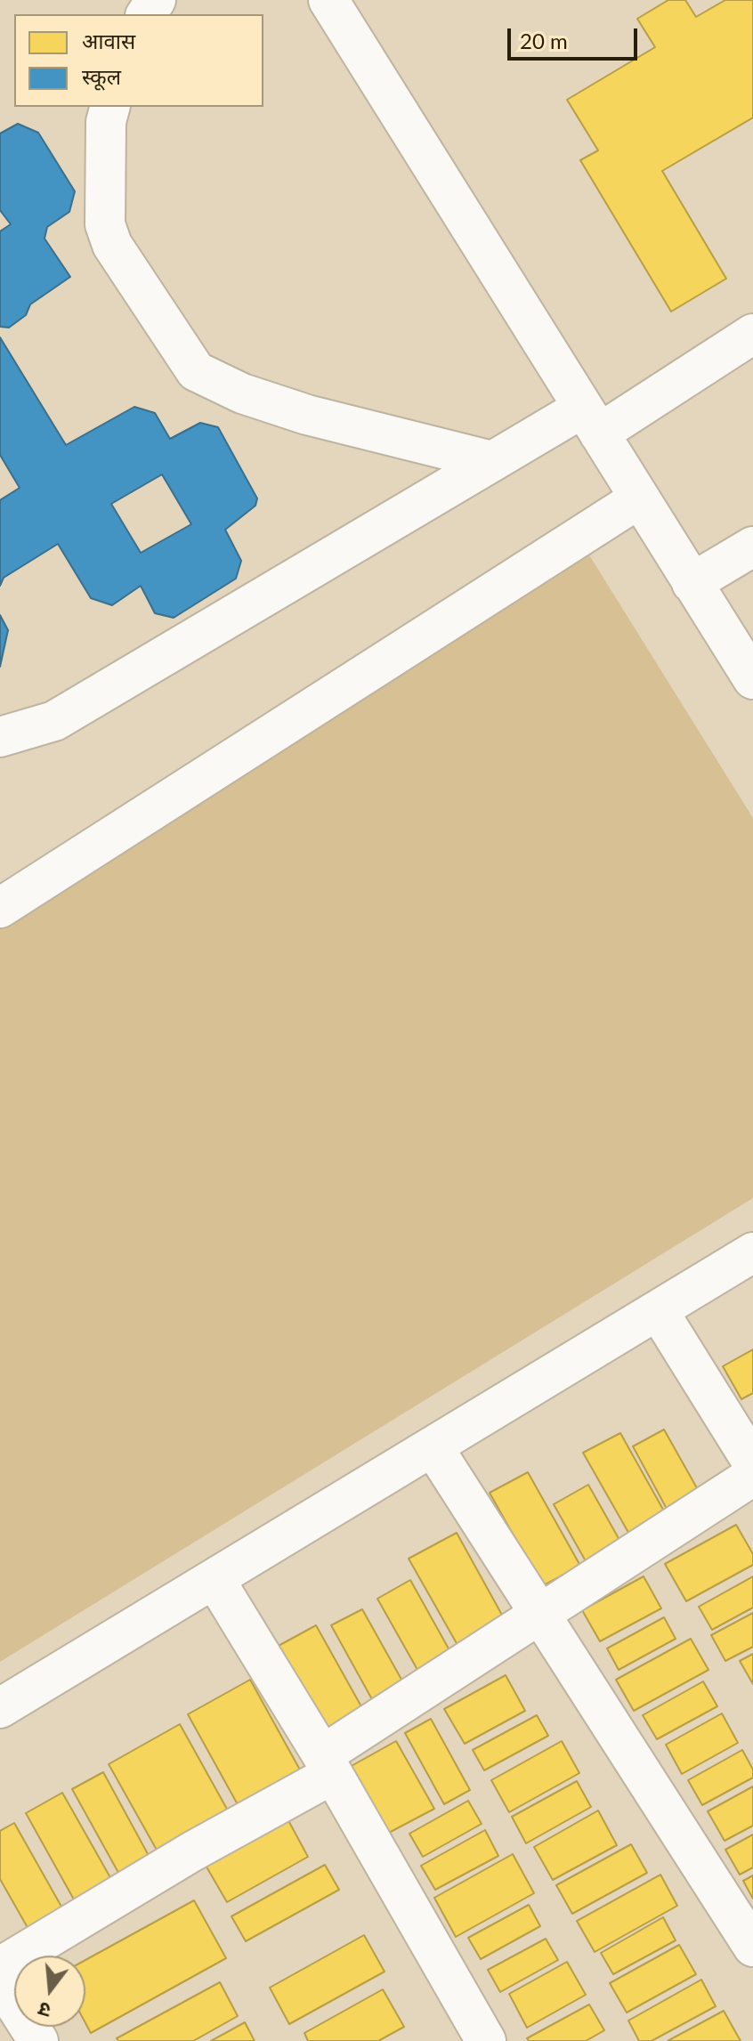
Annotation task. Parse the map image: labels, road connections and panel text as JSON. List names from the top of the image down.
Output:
{
  "legend": ["आवास", "स्कूल"],
  "scale_bar": "20 m",
  "north": "bottom"
}
